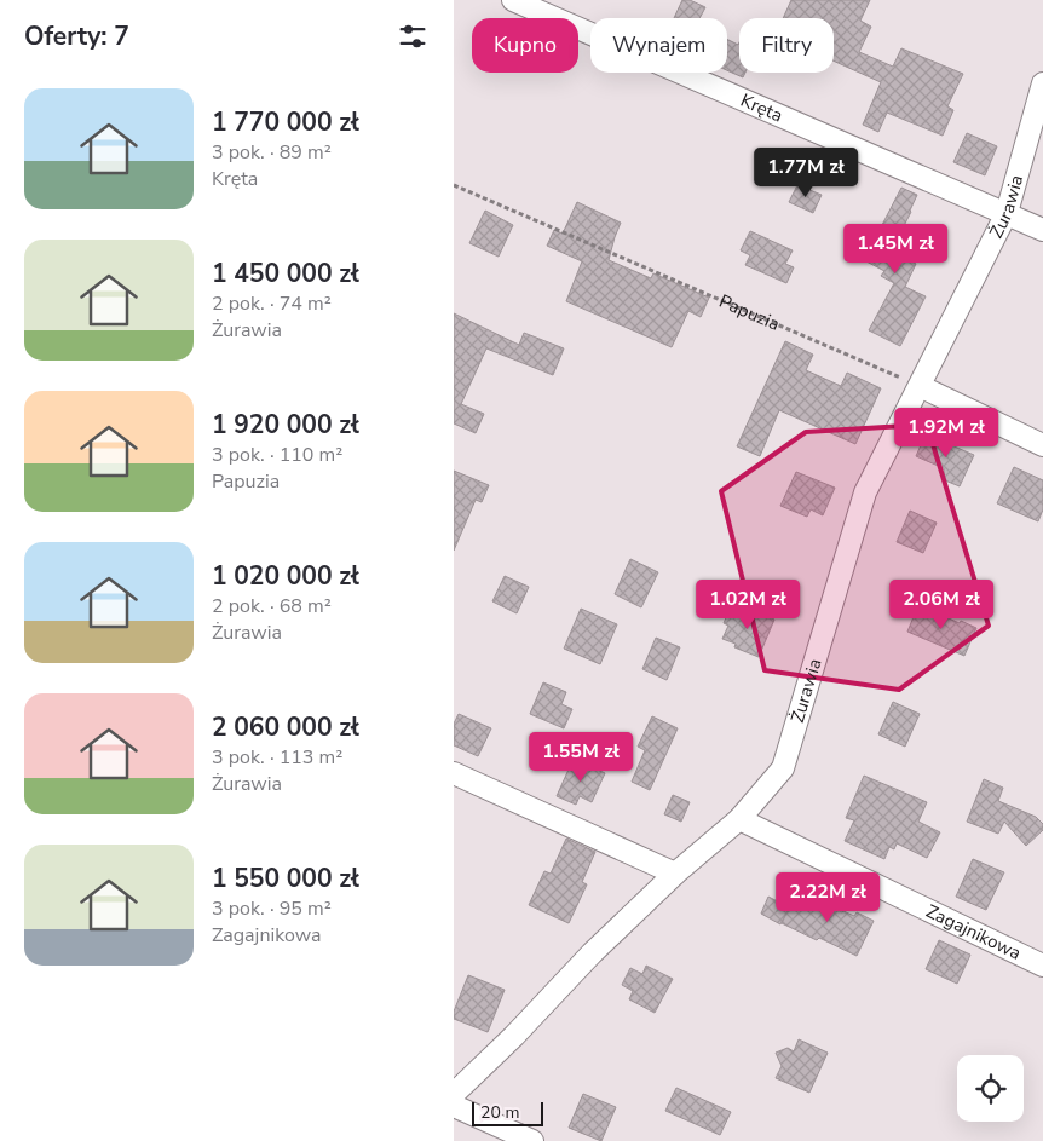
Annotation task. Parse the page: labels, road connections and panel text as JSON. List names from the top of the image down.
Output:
{
  "streets": {
    "street": ["Kręta", "Żurawia", "Zagajnikowa"],
    "path": ["Papuzia"]
  },
  "crossings": [
    ["Kręta", "Żurawia"],
    ["Żurawia", "Papuzia"],
    ["Żurawia", "Zagajnikowa"]
  ],
  "scale_bar": "20 m",
  "page": {
    "heading": "Oferty: 7",
    "chip": ["Kupno", "Wynajem", "Filtry"],
    "list": [
      {
        "name": "1 770 000 zł",
        "note": "3 pok. · 89 m² · Kręta"
      },
      {
        "name": "1 450 000 zł",
        "note": "2 pok. · 74 m² · Żurawia"
      },
      {
        "name": "1 920 000 zł",
        "note": "3 pok. · 110 m² · Papuzia"
      },
      {
        "name": "1 020 000 zł",
        "note": "2 pok. · 68 m² · Żurawia"
      },
      {
        "name": "2 060 000 zł",
        "note": "3 pok. · 113 m² · Żurawia"
      },
      {
        "name": "1 550 000 zł",
        "note": "3 pok. · 95 m² · Zagajnikowa"
      }
    ],
    "price": [
      "1.77M zł",
      "1.45M zł",
      "1.92M zł",
      "1.02M zł",
      "2.06M zł",
      "1.55M zł",
      "2.22M zł"
    ],
    "scale": "20 m"
  }
}
